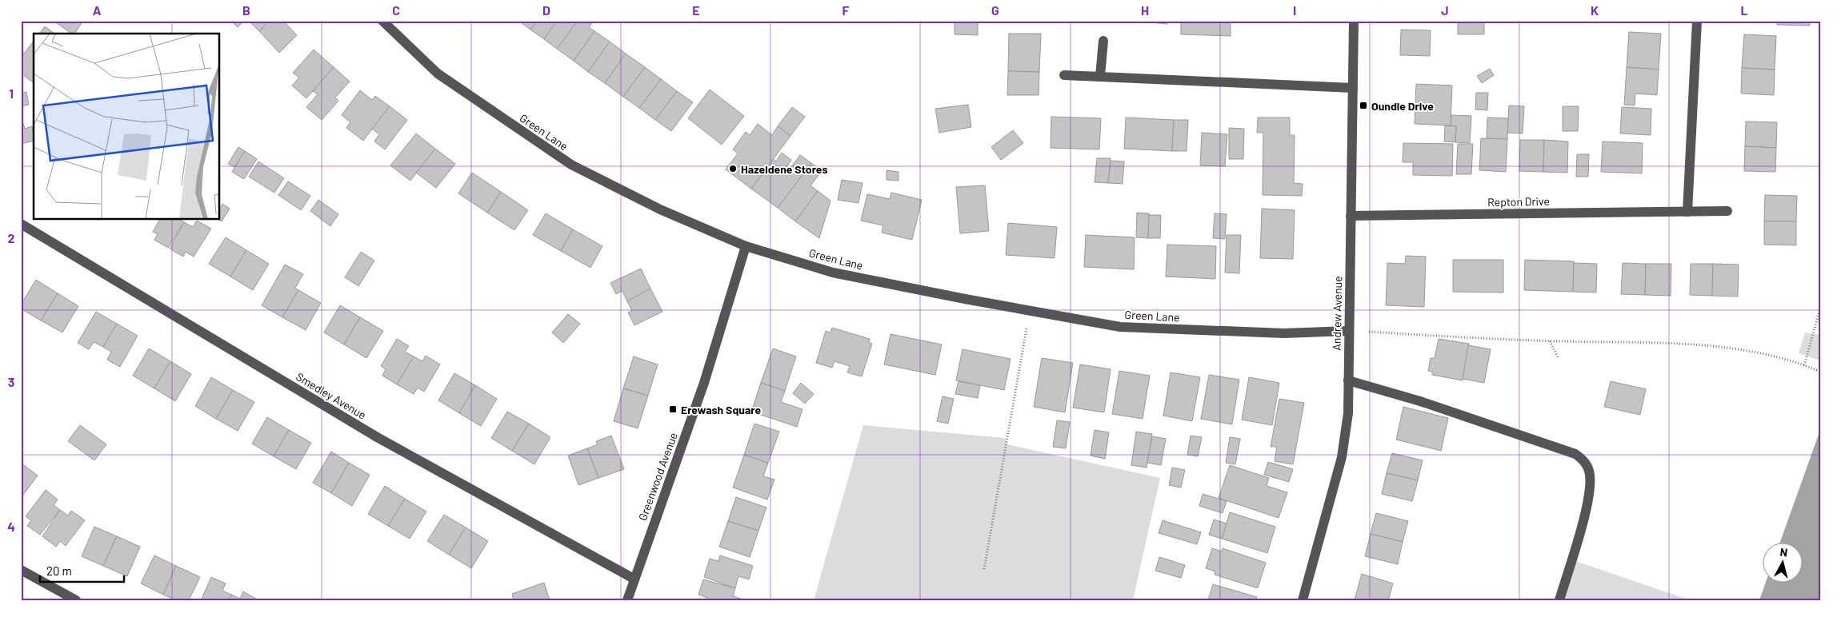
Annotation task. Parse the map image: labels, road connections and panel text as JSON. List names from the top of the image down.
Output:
{
  "streets": {
    "street": [
      "Green Lane",
      "Repton Drive",
      "Andrew Avenue",
      "Smedley Avenue",
      "Greenwood Avenue"
    ]
  },
  "crossings": [
    ["Green Lane", "Andrew Avenue"],
    ["Green Lane", "Greenwood Avenue"],
    ["Repton Drive", "Andrew Avenue"],
    ["Smedley Avenue", "Greenwood Avenue"]
  ],
  "places": {
    "transit": ["Oundle Drive", "Erewash Square"],
    "other": ["Hazeldene Stores"]
  },
  "scale_bar": "20 m",
  "north": "top",
  "grid": {
    "columns": [
      "A",
      "B",
      "C",
      "D",
      "E",
      "F",
      "G",
      "H",
      "I",
      "J",
      "K",
      "L"
    ],
    "rows": [
      "1",
      "2",
      "3",
      "4"
    ]
  }
}
